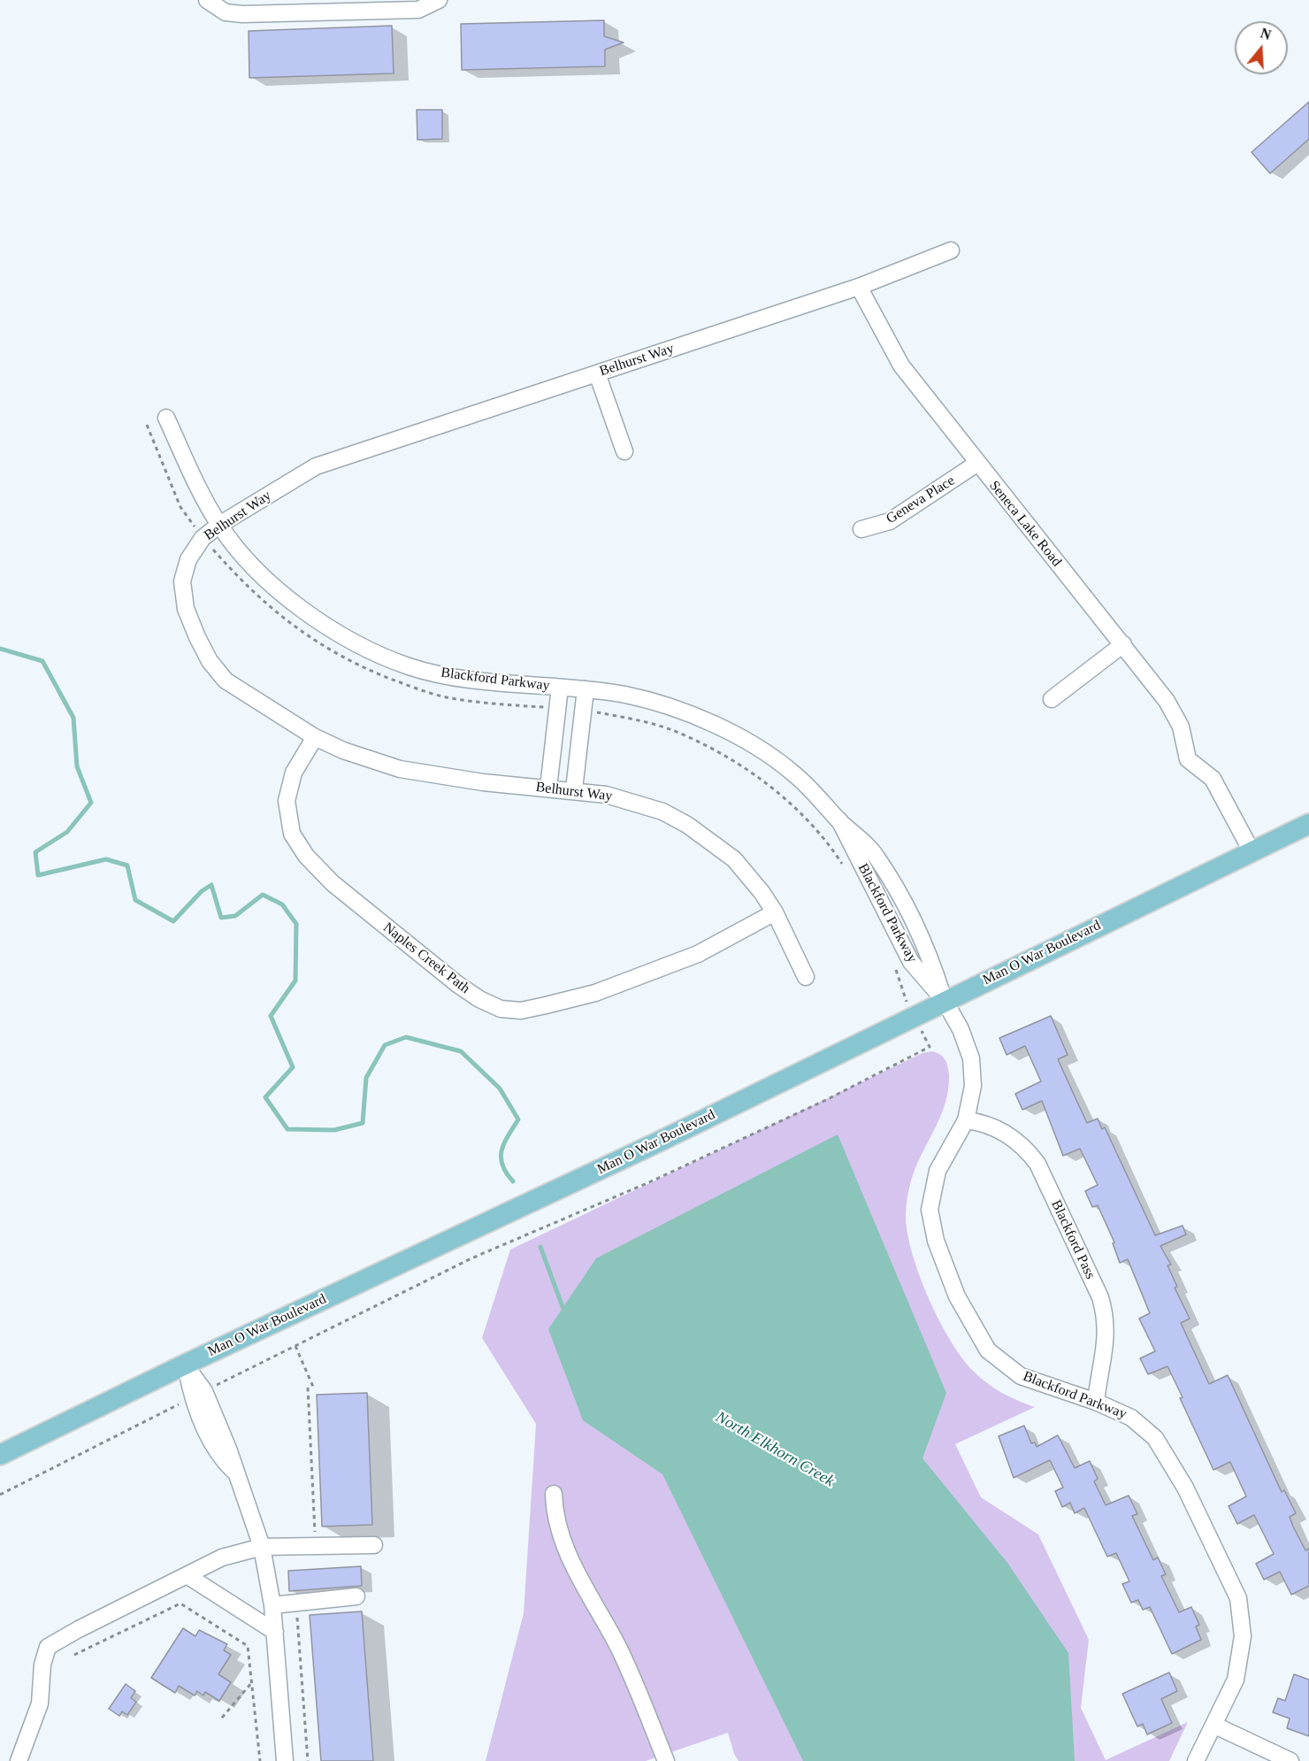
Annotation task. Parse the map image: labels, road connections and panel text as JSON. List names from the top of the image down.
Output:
{
  "streets": {
    "main road": ["Man O War Boulevard"],
    "street": [
      "Belhurst Way",
      "Geneva Place",
      "Seneca Lake Road",
      "Blackford Parkway",
      "Naples Creek Path",
      "Blackford Pass"
    ]
  },
  "crossings": [
    ["Belhurst Way", "Seneca Lake Road"],
    ["Belhurst Way", "Blackford Parkway"],
    ["Belhurst Way", "Naples Creek Path"],
    ["Geneva Place", "Seneca Lake Road"],
    ["Seneca Lake Road", "Man O War Boulevard"],
    ["Blackford Parkway", "Man O War Boulevard"],
    ["Blackford Parkway", "Blackford Pass"]
  ],
  "water": ["North Elkhorn Creek"],
  "north": "top"
}
